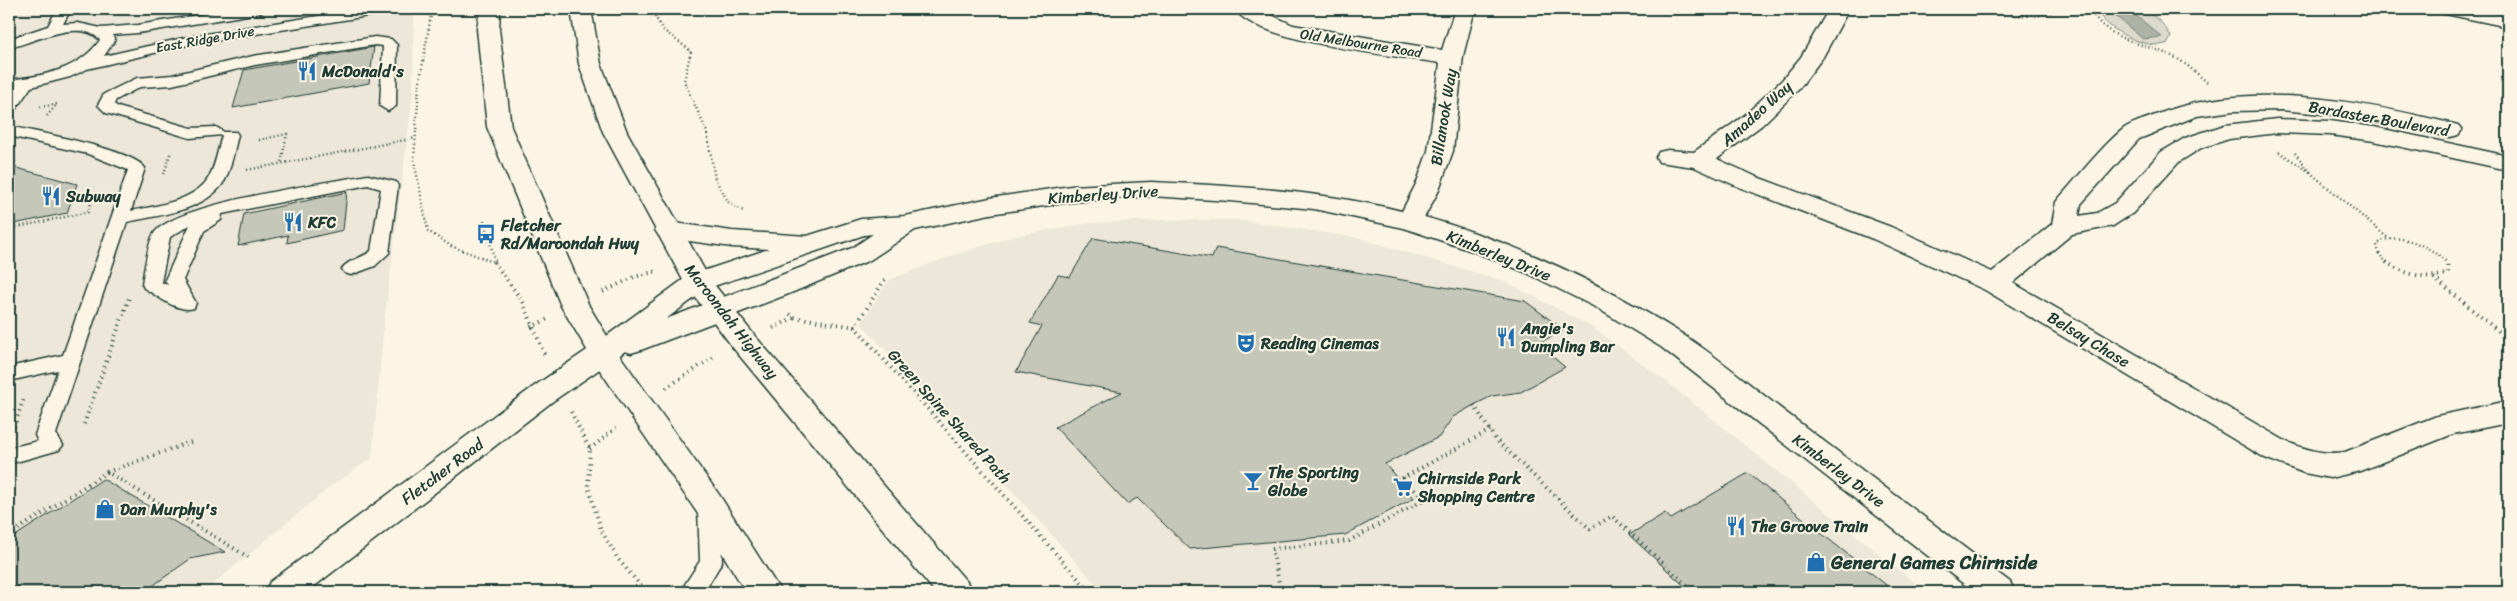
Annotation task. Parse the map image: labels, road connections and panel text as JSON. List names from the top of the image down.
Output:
{
  "streets": {
    "main road": [
      "Old Melbourne Road",
      "Amadeo Way",
      "Billanook Way",
      "Bardaster Boulevard",
      "Kimberley Drive",
      "Maroondah Highway",
      "Belsay Chase",
      "Fletcher Road"
    ],
    "lane": ["East Ridge Drive"],
    "path": ["Green Spine Shared Path"]
  },
  "crossings": [
    ["Old Melbourne Road", "Billanook Way"],
    ["Amadeo Way", "Belsay Chase"],
    ["Billanook Way", "Kimberley Drive"],
    ["Kimberley Drive", "Maroondah Highway"],
    ["Kimberley Drive", "Fletcher Road"]
  ],
  "places": {
    "restaurant": [
      "McDonald's",
      "Subway",
      "KFC",
      "Angie's Dumpling Bar",
      "The Groove Train"
    ],
    "bus stop": ["Fletcher Rd/Maroondah Hwy"],
    "theatre": ["Reading Cinemas"],
    "bar": ["The Sporting Globe"],
    "supermarket": ["Chirnside Park Shopping Centre"],
    "shop": ["Dan Murphy's", "General Games Chirnside"]
  }
}
